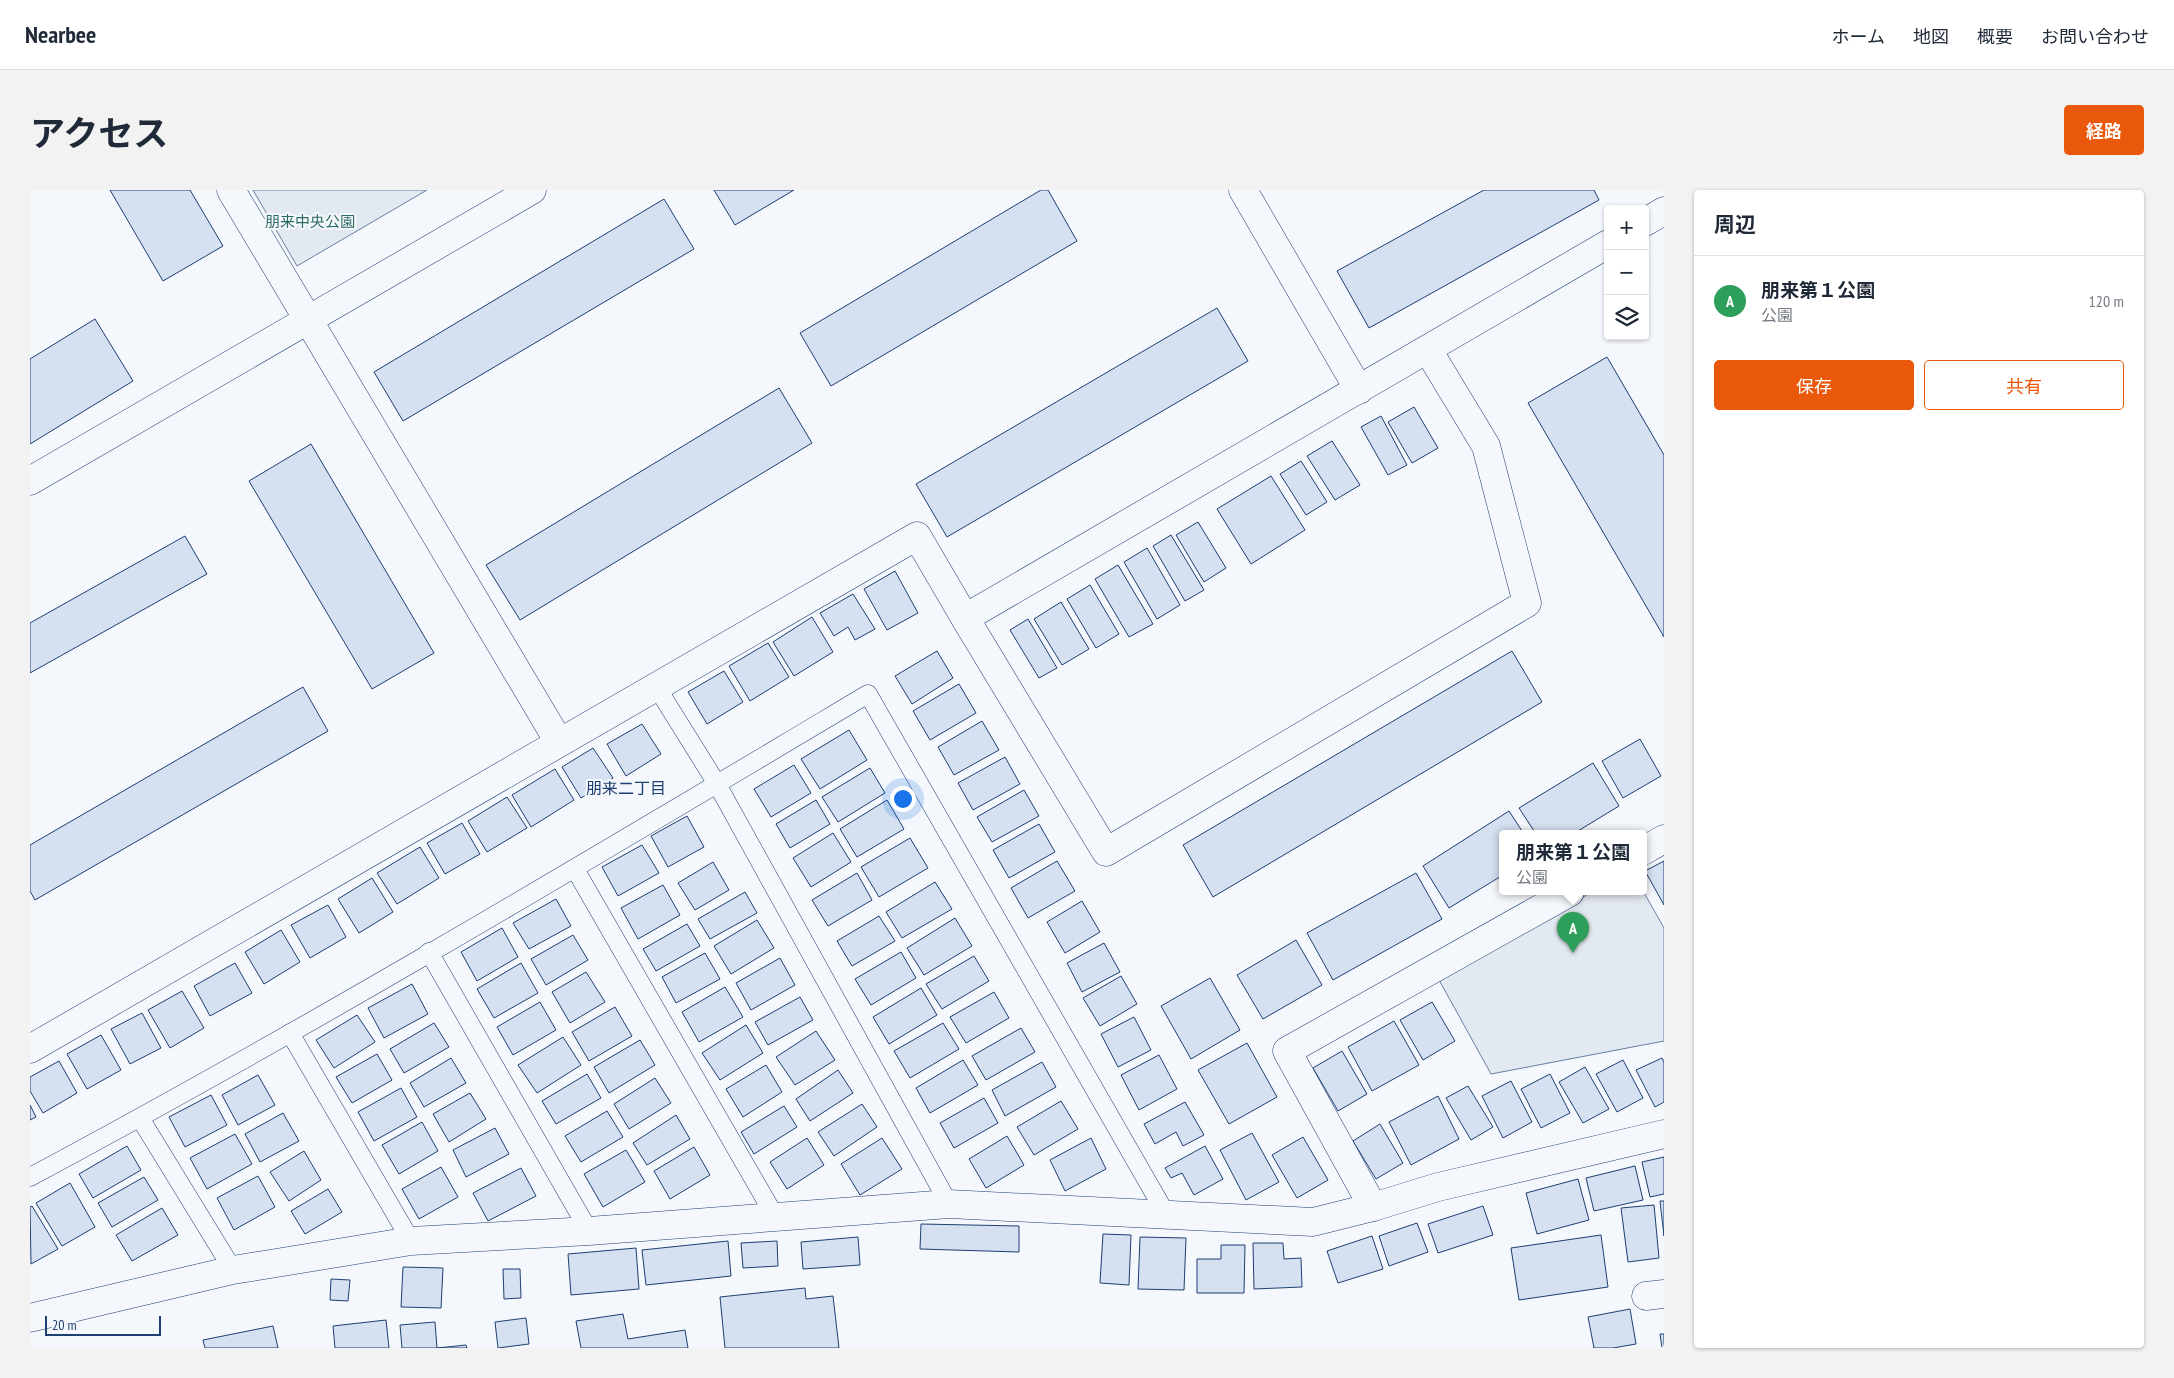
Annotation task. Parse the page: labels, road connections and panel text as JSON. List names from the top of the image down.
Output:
{
  "districts": ["朋来二丁目"],
  "parks": ["朋来中央公園"],
  "scale_bar": "20 m",
  "page": {
    "header": "Nearbee",
    "nav": [
      "ホーム",
      "地図",
      "概要",
      "お問い合わせ"
    ],
    "title": "アクセス",
    "buttons": [
      "経路",
      ["保存", "共有"]
    ],
    "heading": "周辺",
    "map_buttons": ["+", "−"],
    "list": [
      {
        "mark": "A",
        "name": "朋来第１公園",
        "note": "公園",
        "value": "120 m"
      }
    ],
    "popup": ["朋来第１公園", "公園"],
    "pins": "A",
    "scale": "20 m"
  }
}
